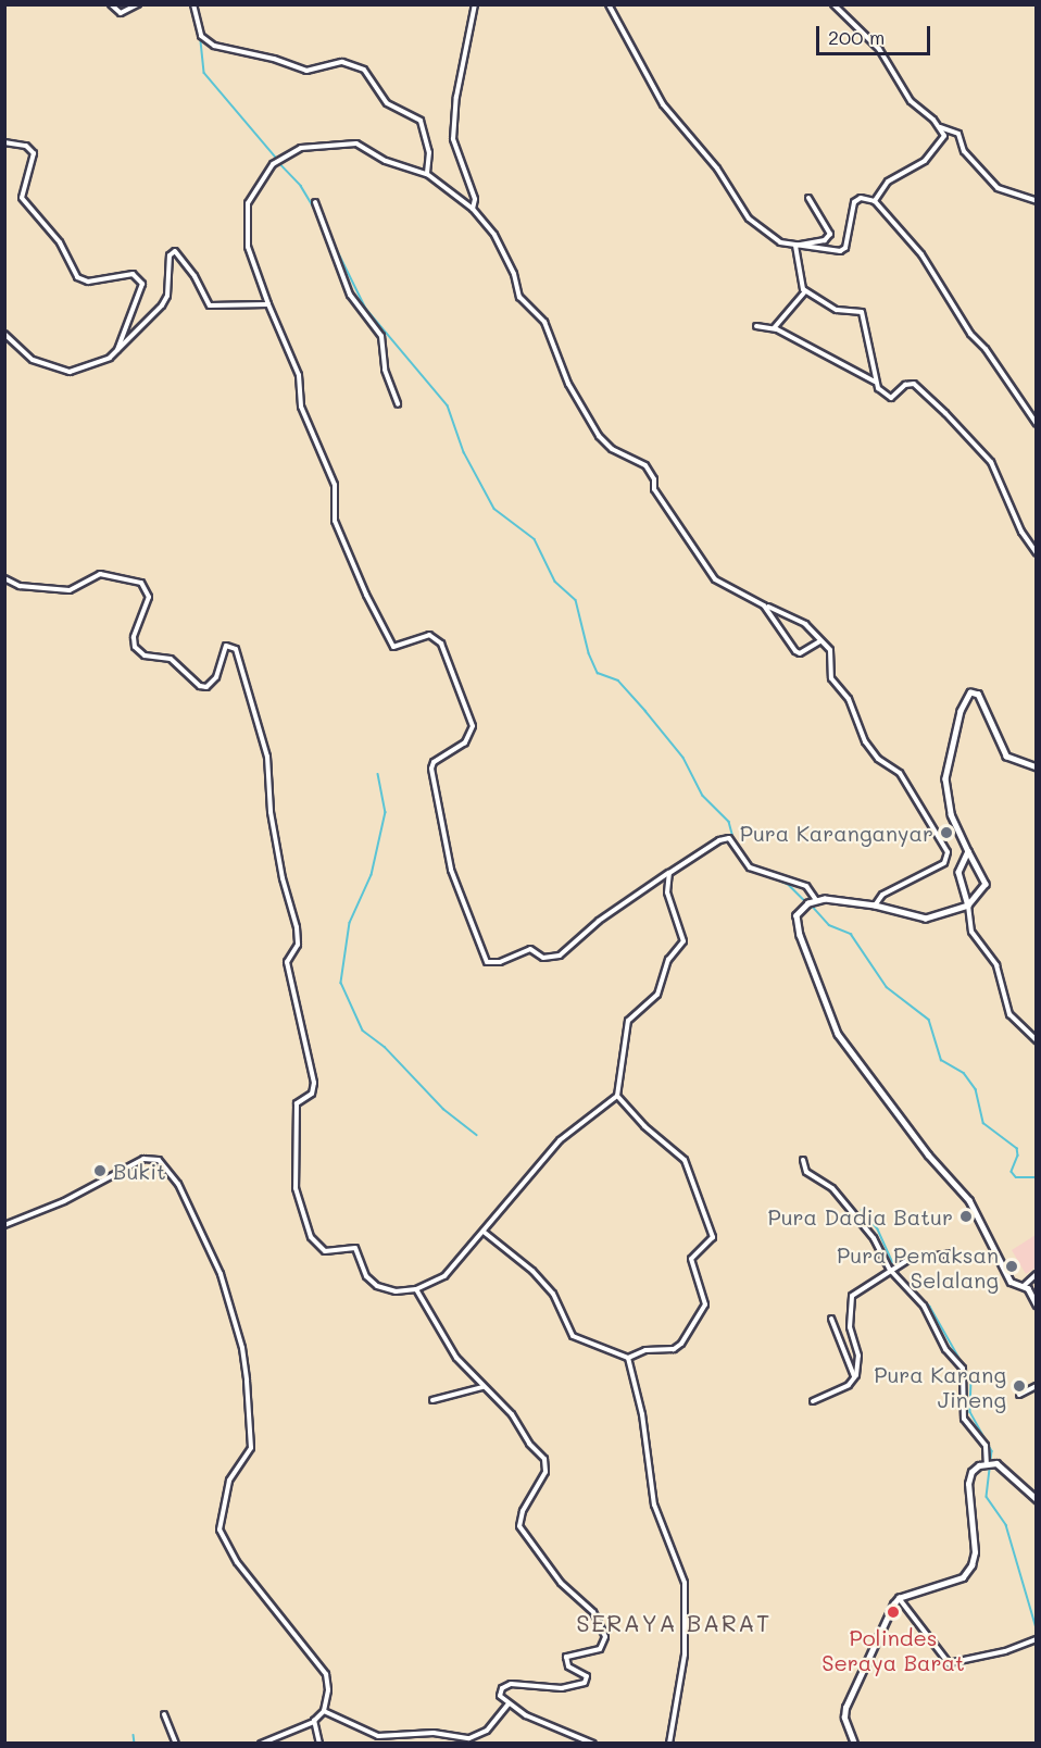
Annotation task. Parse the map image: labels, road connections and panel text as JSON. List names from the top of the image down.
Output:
{
  "districts": ["SERAYA BARAT"],
  "places": [
    "Pura Karanganyar",
    "Bukit",
    "Pura Dadia Batur",
    "Pura Pemaksan Selalang",
    "Pura Karang Jineng",
    "Polindes Seraya Barat"
  ],
  "scale_bar": "200 m"
}
